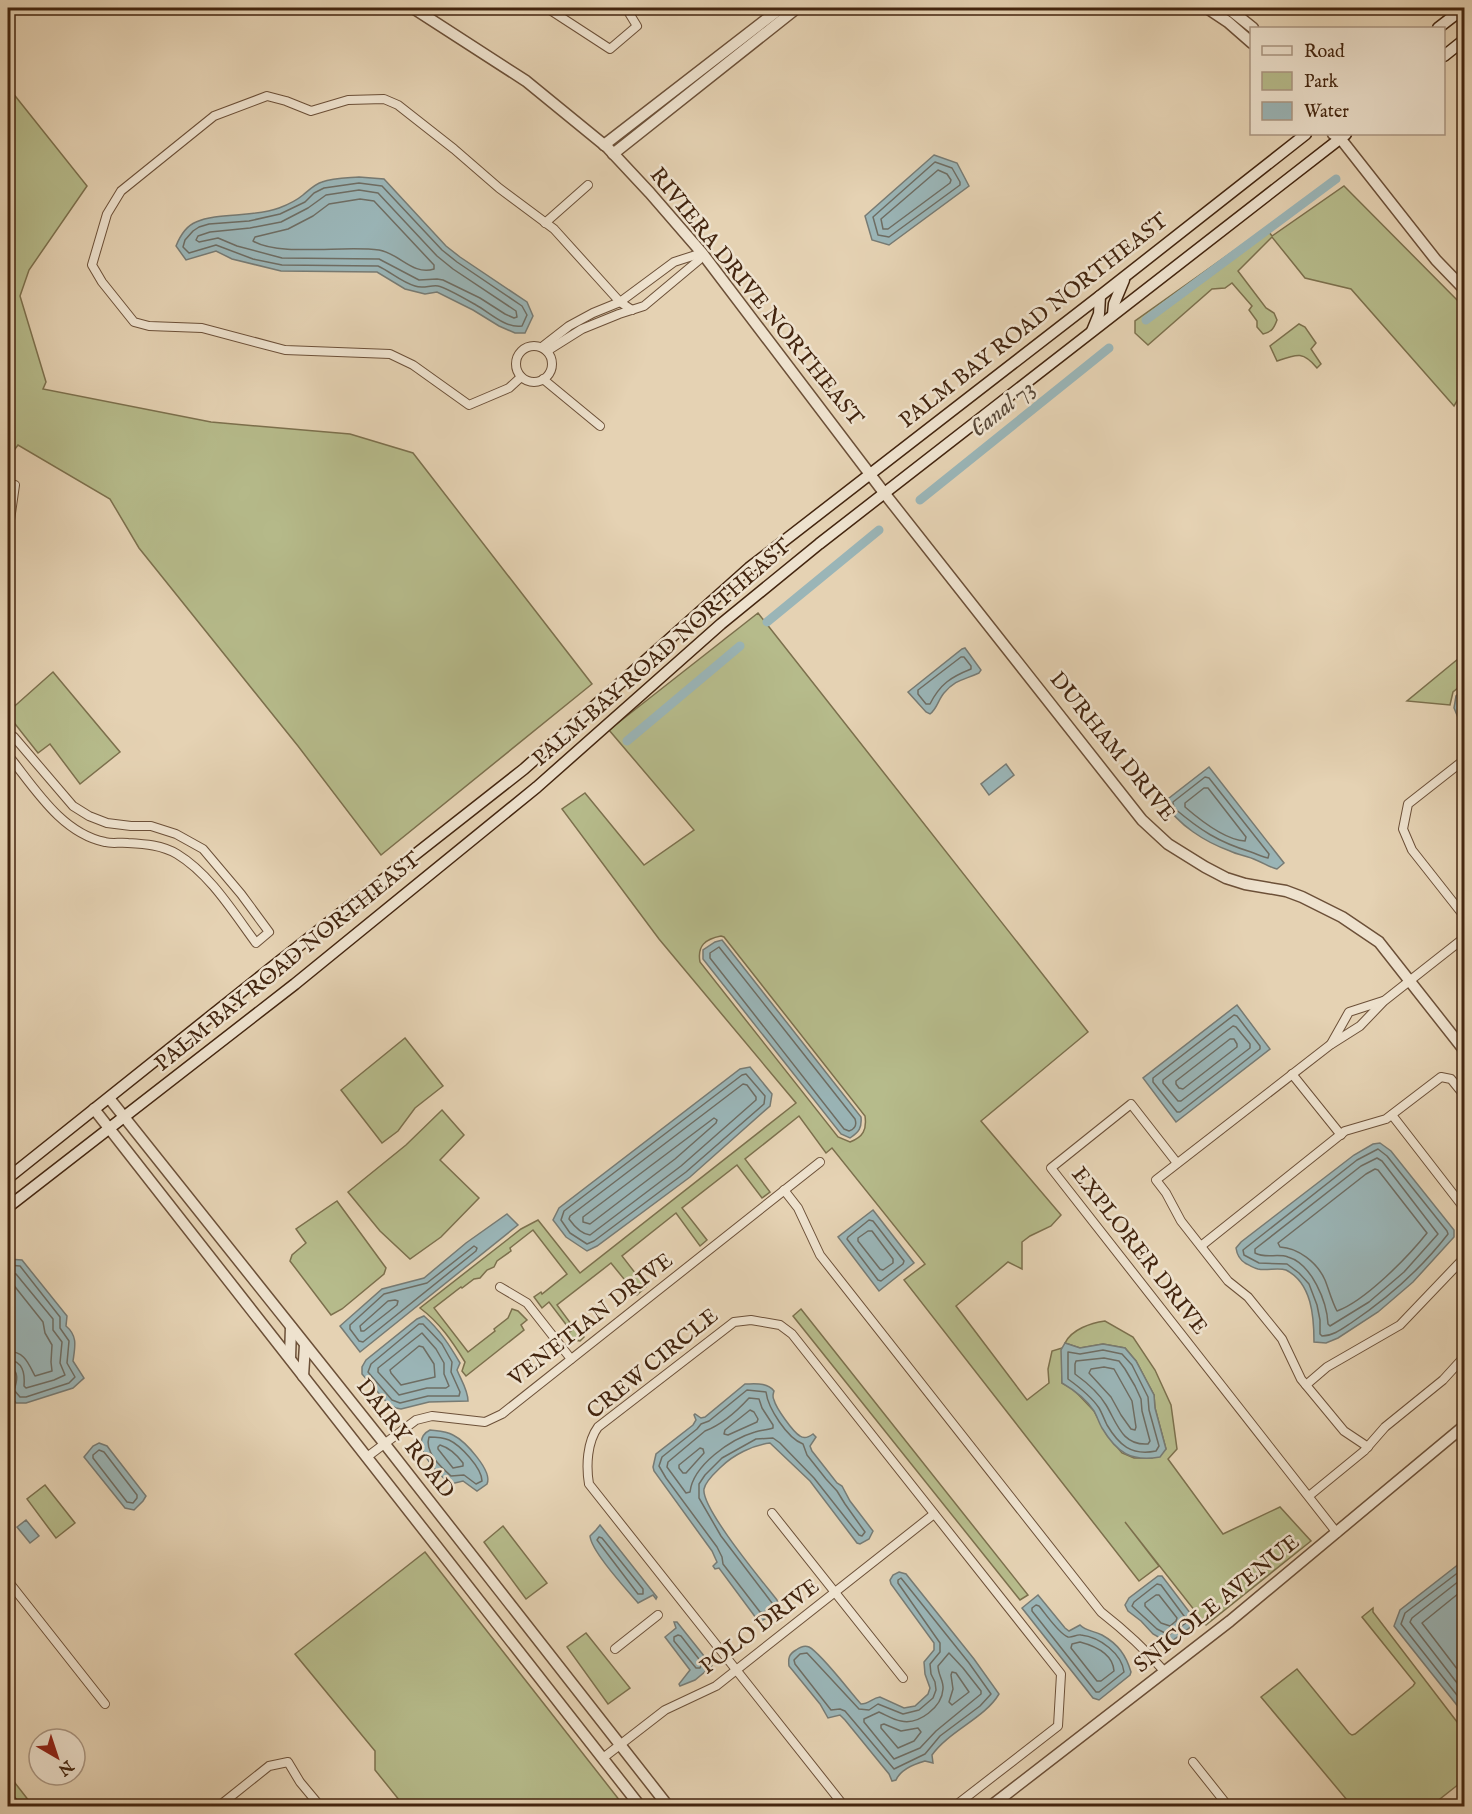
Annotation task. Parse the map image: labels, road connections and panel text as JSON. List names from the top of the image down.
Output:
{
  "streets": {
    "street": [
      "RIVIERA DRIVE NORTHEAST",
      "PALM BAY ROAD NORTHEAST",
      "DURHAM DRIVE",
      "EXPLORER DRIVE",
      "VENETIAN DRIVE",
      "CREW CIRCLE",
      "DAIRY ROAD",
      "SNICOLE AVENUE",
      "POLO DRIVE"
    ]
  },
  "crossings": [
    ["RIVIERA DRIVE NORTHEAST", "PALM BAY ROAD NORTHEAST"],
    ["RIVIERA DRIVE NORTHEAST", "DURHAM DRIVE"],
    ["PALM BAY ROAD NORTHEAST", "DURHAM DRIVE"],
    ["PALM BAY ROAD NORTHEAST", "DAIRY ROAD"],
    ["EXPLORER DRIVE", "SNICOLE AVENUE"],
    ["VENETIAN DRIVE", "DAIRY ROAD"],
    ["CREW CIRCLE", "POLO DRIVE"],
    ["DAIRY ROAD", "POLO DRIVE"]
  ],
  "water": ["Canal 73"],
  "legend": ["Road", "Park", "Water"],
  "north": "bottom right"
}
